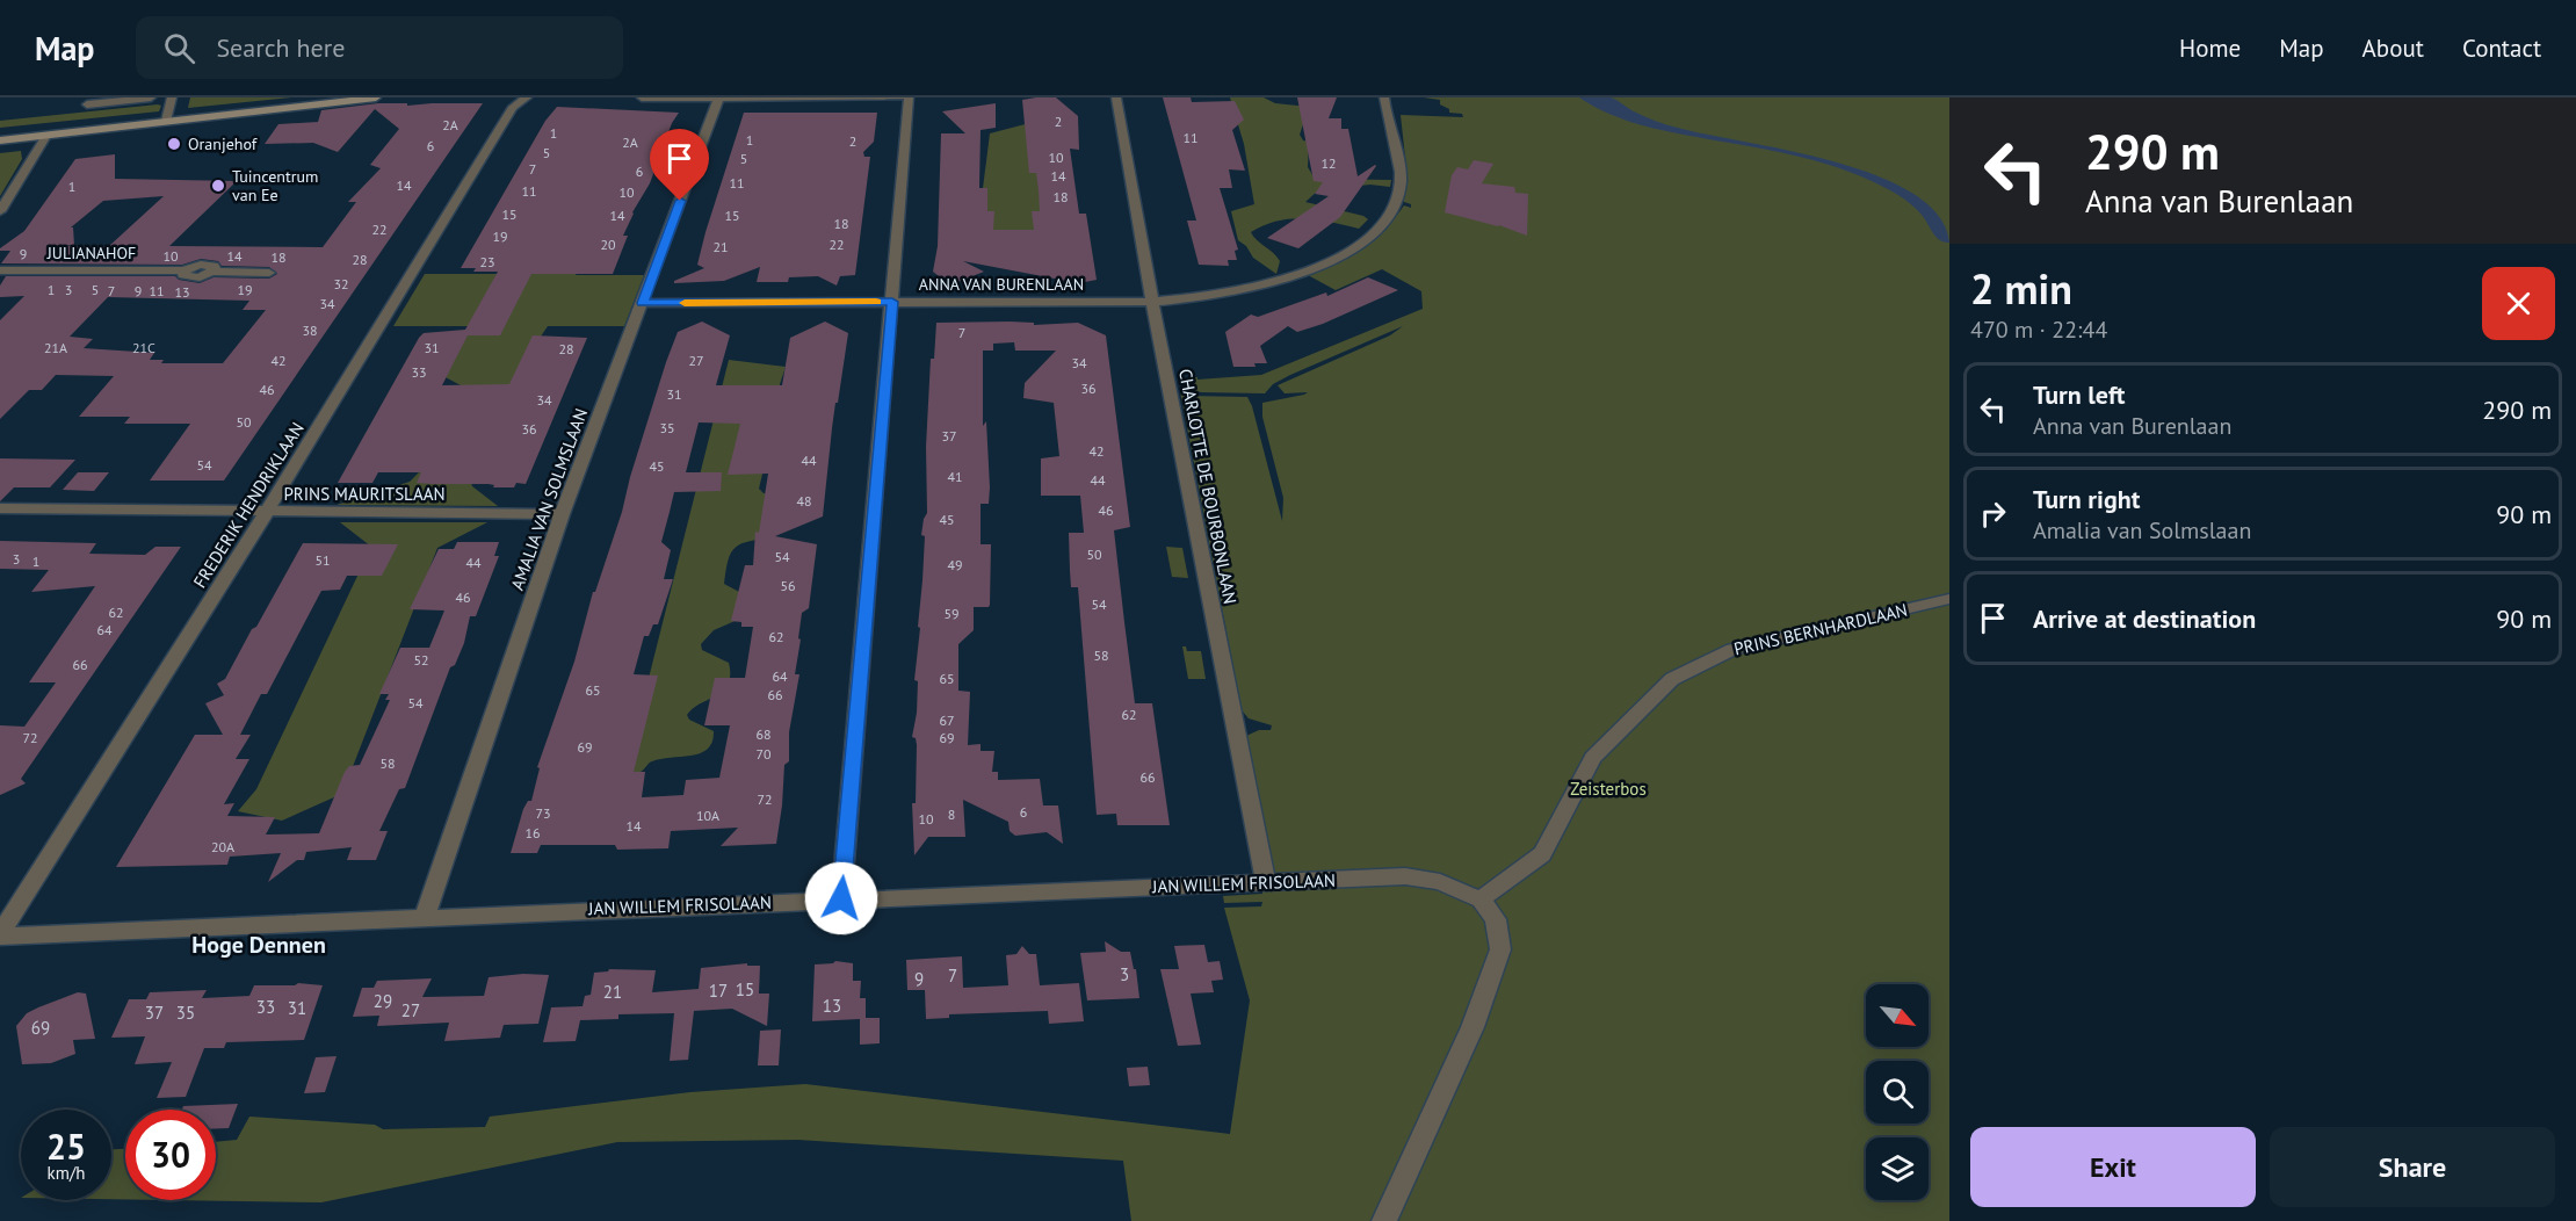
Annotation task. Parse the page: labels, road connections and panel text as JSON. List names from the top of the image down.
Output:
{
  "streets": {
    "street": [
      "JULIANAHOF",
      "ANNA VAN BURENLAAN",
      "CHARLOTTE DE BOURBONLAAN",
      "PRINS MAURITSLAAN",
      "AMALIA VAN SOLMSLAAN",
      "FREDERIK HENDRIKLAAN",
      "PRINS BERNHARDLAAN",
      "JAN WILLEM FRISOLAAN"
    ]
  },
  "crossings": [
    ["ANNA VAN BURENLAAN", "CHARLOTTE DE BOURBONLAAN"],
    ["ANNA VAN BURENLAAN", "AMALIA VAN SOLMSLAAN"],
    ["CHARLOTTE DE BOURBONLAAN", "JAN WILLEM FRISOLAAN"],
    ["PRINS MAURITSLAAN", "AMALIA VAN SOLMSLAAN"],
    ["PRINS MAURITSLAAN", "FREDERIK HENDRIKLAAN"],
    ["AMALIA VAN SOLMSLAAN", "JAN WILLEM FRISOLAAN"],
    ["FREDERIK HENDRIKLAAN", "JAN WILLEM FRISOLAAN"],
    ["PRINS BERNHARDLAAN", "JAN WILLEM FRISOLAAN"]
  ],
  "districts": ["Hoge Dennen"],
  "parks": ["Zeisterbos"],
  "places": ["Oranjehof", "Tuincentrum van Ee"],
  "house_numbers": [
    "2",
    "2A",
    "1",
    "11",
    "1",
    "2",
    "2A",
    "6",
    "5",
    "10",
    "5",
    "12",
    "7",
    "6",
    "14",
    "11",
    "14",
    "1",
    "11",
    "10",
    "18",
    "15",
    "14",
    "15",
    "18",
    "22",
    "19",
    "20",
    "22",
    "21",
    "9",
    "10",
    "14",
    "18",
    "28",
    "23",
    "32",
    "1",
    "3",
    "5",
    "19",
    "7",
    "9",
    "11",
    "13",
    "34",
    "38",
    "7",
    "21A",
    "21C",
    "31",
    "28",
    "42",
    "27",
    "34",
    "33",
    "36",
    "46",
    "31",
    "34",
    "50",
    "35",
    "36",
    "37",
    "42",
    "44",
    "54",
    "45",
    "41",
    "44",
    "48",
    "46",
    "45",
    "50",
    "54",
    "3",
    "51",
    "1",
    "44",
    "49",
    "56",
    "46",
    "54",
    "62",
    "59",
    "64",
    "62",
    "58",
    "52",
    "66",
    "64",
    "65",
    "65",
    "66",
    "54",
    "62",
    "67",
    "68",
    "72",
    "69",
    "69",
    "70",
    "58",
    "66",
    "72",
    "6",
    "73",
    "8",
    "10A",
    "10",
    "14",
    "16",
    "20A",
    "3",
    "7",
    "9",
    "15",
    "17",
    "21",
    "29",
    "13",
    "33",
    "31",
    "27",
    "37",
    "35",
    "69"
  ],
  "north": "bottom right",
  "page": {
    "header": "Map",
    "search": "Search here",
    "nav": [
      "Home",
      "Map",
      "About",
      "Contact"
    ],
    "turn": ["290 m", "Anna van Burenlaan"],
    "heading": ["2 min", "470 m · 22:44"],
    "list": [
      {
        "name": "Turn left",
        "note": "Anna van Burenlaan",
        "value": "290 m"
      },
      {
        "name": "Turn right",
        "note": "Amalia van Solmslaan",
        "value": "90 m"
      },
      {
        "name": "Arrive at destination",
        "value": "90 m"
      }
    ],
    "speed": "25 km/h",
    "limit": "30",
    "buttons": ["Exit", "Share"]
  }
}
